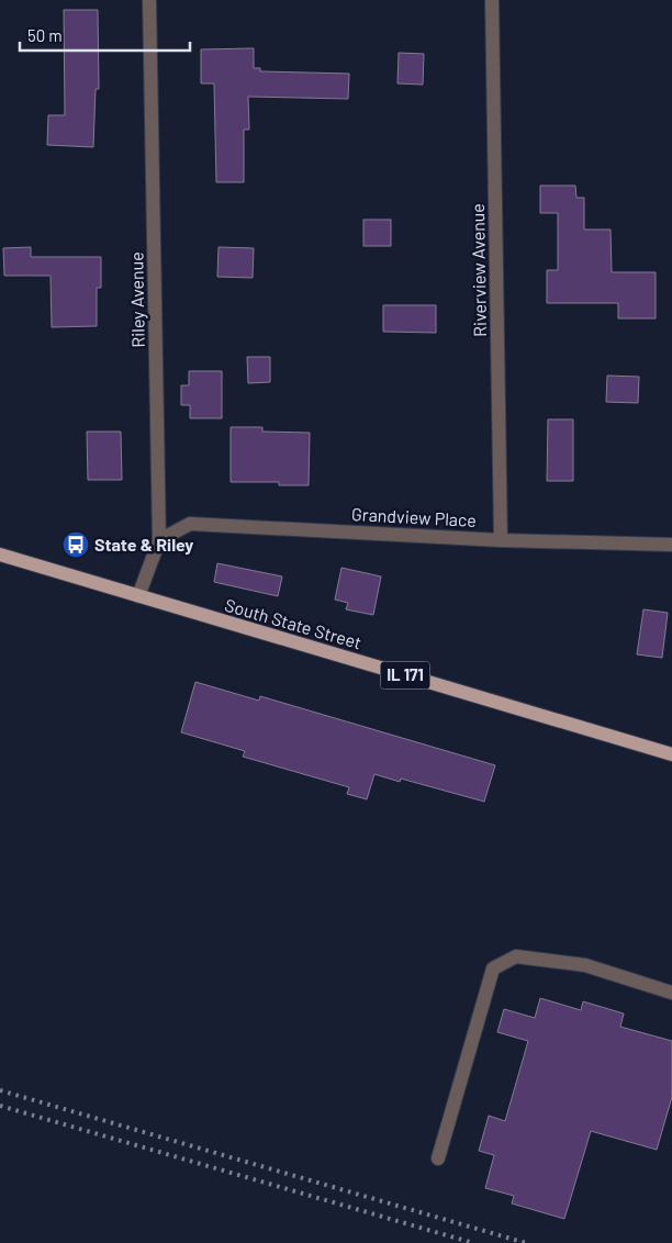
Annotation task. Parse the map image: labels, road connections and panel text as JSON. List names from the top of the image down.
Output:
{
  "streets": {
    "main road": ["South State Street", "IL 171"],
    "street": ["Riverview Avenue", "Riley Avenue", "Grandview Place"]
  },
  "crossings": [
    ["Riverview Avenue", "Grandview Place"],
    ["Riley Avenue", "Grandview Place"],
    ["Riley Avenue", "South State Street"]
  ],
  "places": {
    "bus stop": ["State & Riley"]
  },
  "scale_bar": "50 m"
}
